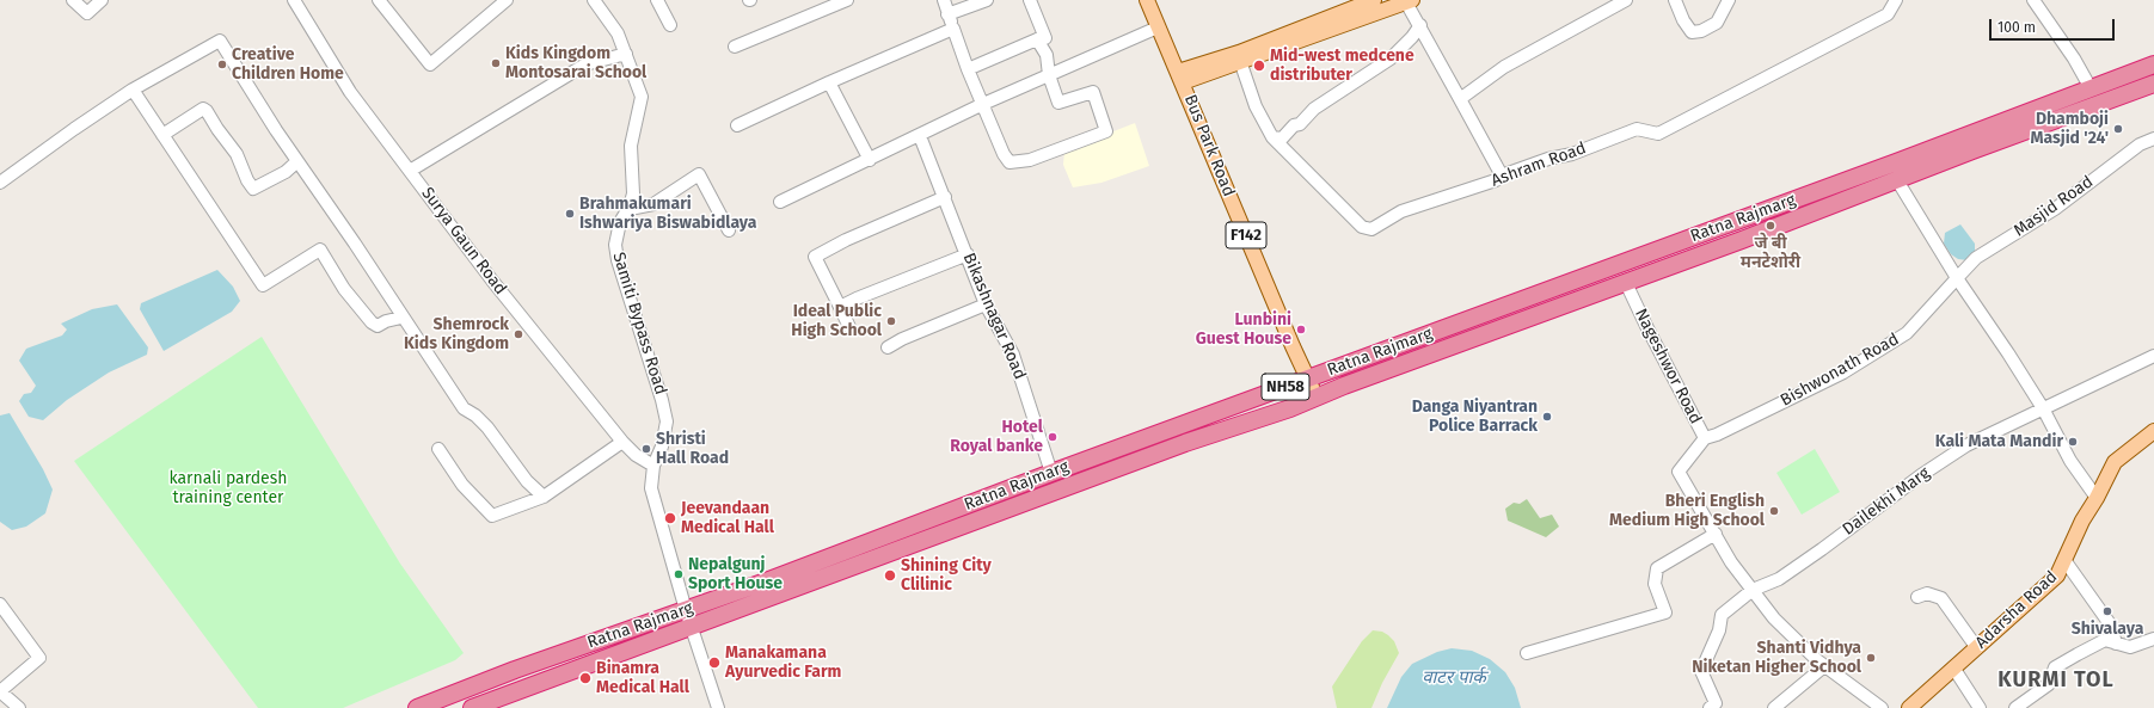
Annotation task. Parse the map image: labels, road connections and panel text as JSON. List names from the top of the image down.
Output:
{
  "streets": {
    "highway": ["Ratna Rajmarg", "NH58"],
    "main road": ["Bus Park Road", "F142", "Adarsha Road"],
    "street": [
      "Ashram Road",
      "Masjid Road",
      "Surya Gaun Road",
      "Bikashnagar Road",
      "Samiti Bypass Road",
      "Nageshwor Road",
      "Bishwonath Road",
      "Dailekhi Marg"
    ]
  },
  "crossings": [
    ["Bus Park Road", "Ratna Rajmarg"],
    ["Masjid Road", "Bishwonath Road"],
    ["Ratna Rajmarg", "Bikashnagar Road"],
    ["Ratna Rajmarg", "Samiti Bypass Road"],
    ["Ratna Rajmarg", "Nageshwor Road"],
    ["Surya Gaun Road", "Samiti Bypass Road"],
    ["Nageshwor Road", "Bishwonath Road"],
    ["Nageshwor Road", "Dailekhi Marg"]
  ],
  "districts": ["KURMI TOL"],
  "water": ["वाटर पार्क"],
  "parks": ["karnali pardesh training center"],
  "places": [
    "Kids Kingdom Montosarai School",
    "Creative Children Home",
    "Mid-west medcene distributer",
    "Dhamboji Masjid '24'",
    "Brahmakumari Ishwariya Biswabidlaya",
    "जे बी मनटेशोरी",
    "Ideal Public High School",
    "Lunbini Guest House",
    "Shemrock Kids Kingdom",
    "Danga Niyantran Police Barrack",
    "Hotel Royal banke",
    "Kali Mata Mandir",
    "Shristi Hall Road",
    "Bheri English Medium High School",
    "Jeevandaan Medical Hall",
    "Nepalgunj Sport House",
    "Shining City Clilinic",
    "Shivalaya",
    "Shanti Vidhya Niketan Higher School",
    "Manakamana Ayurvedic Farm",
    "Binamra Medical Hall"
  ],
  "scale_bar": "100 m"
}
